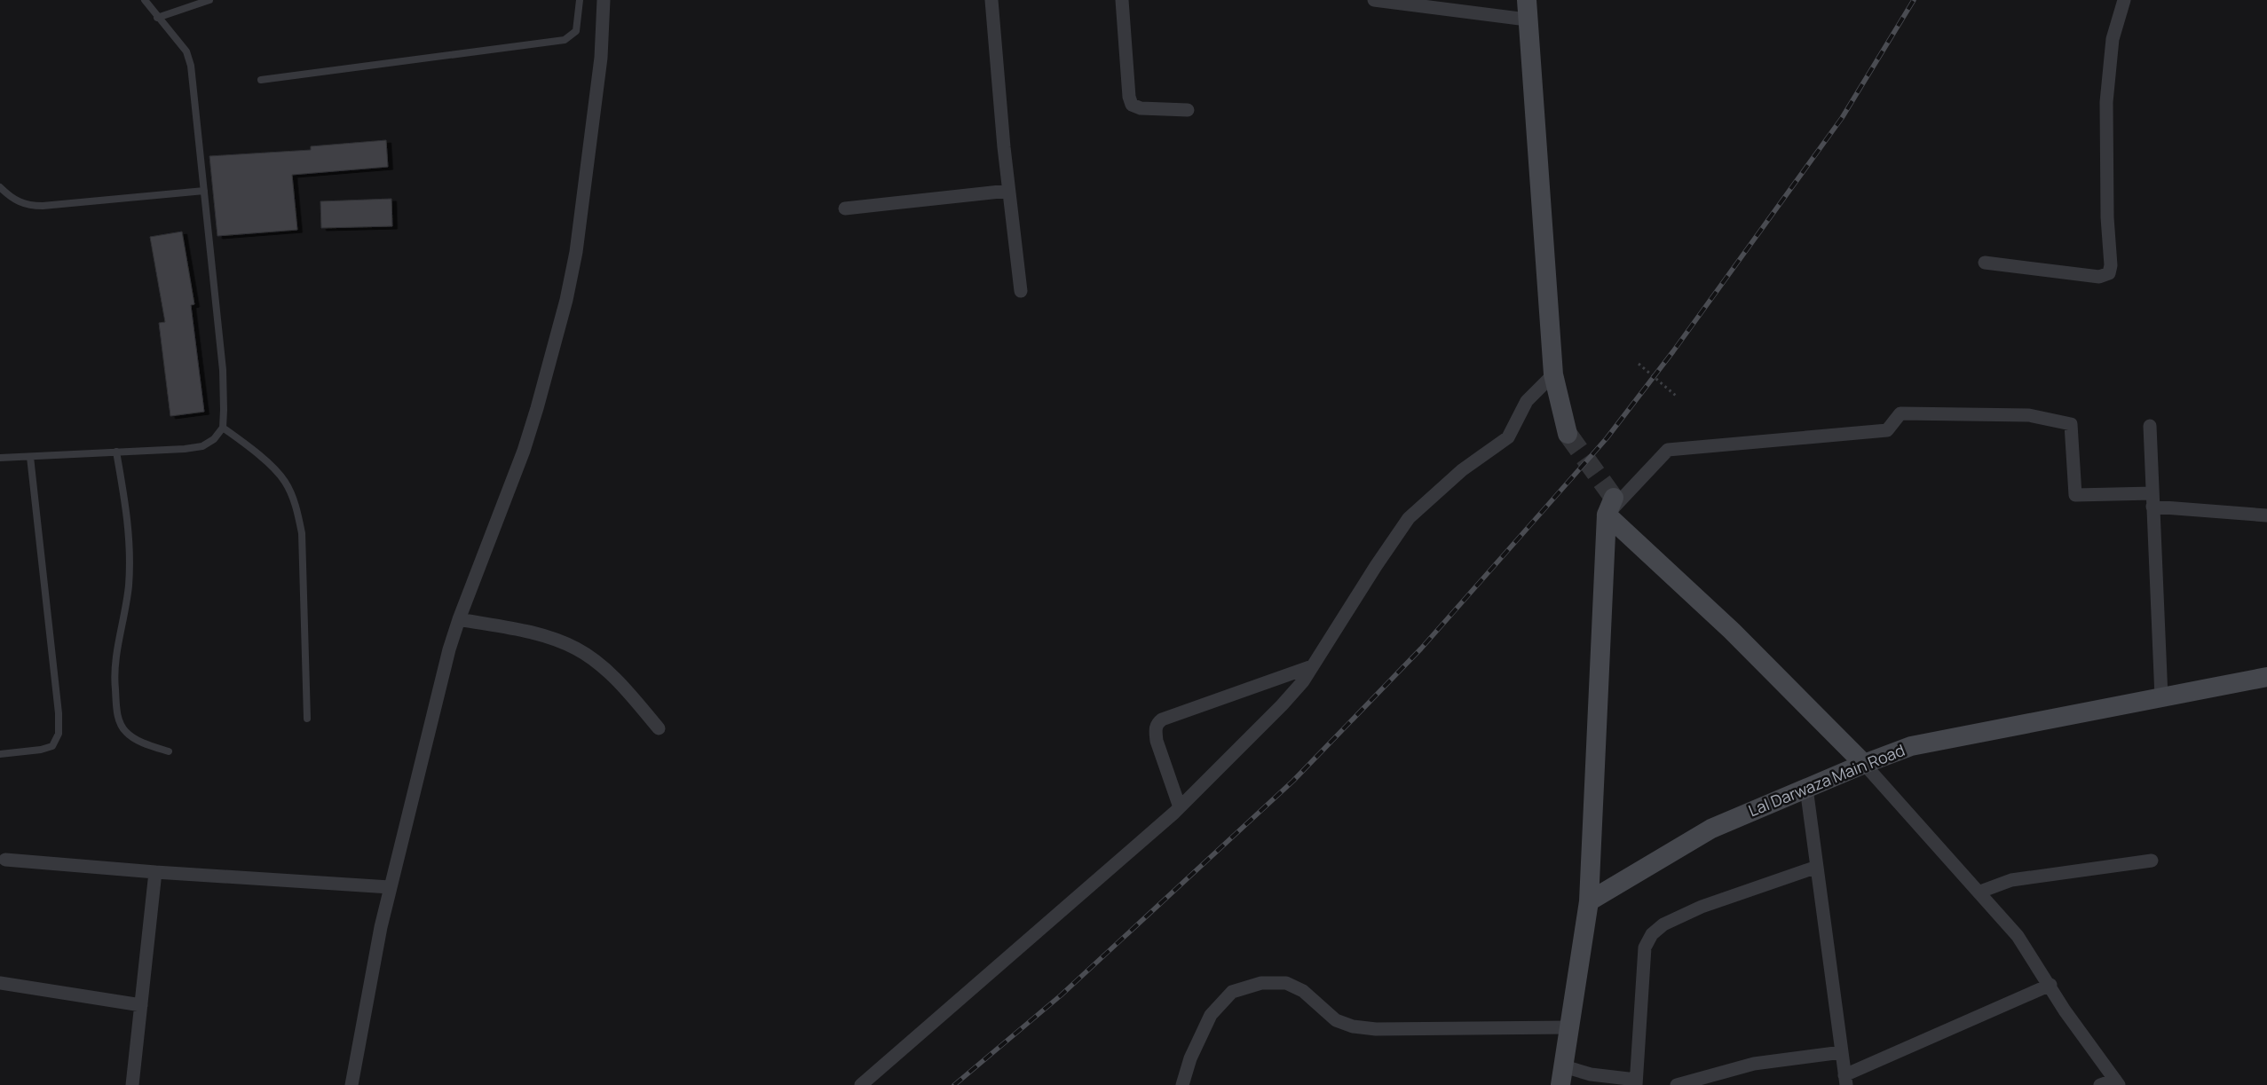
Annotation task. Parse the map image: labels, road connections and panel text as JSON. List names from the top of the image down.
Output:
{
  "streets": {
    "main road": ["Lal Darwaza Main Road"]
  }
}
